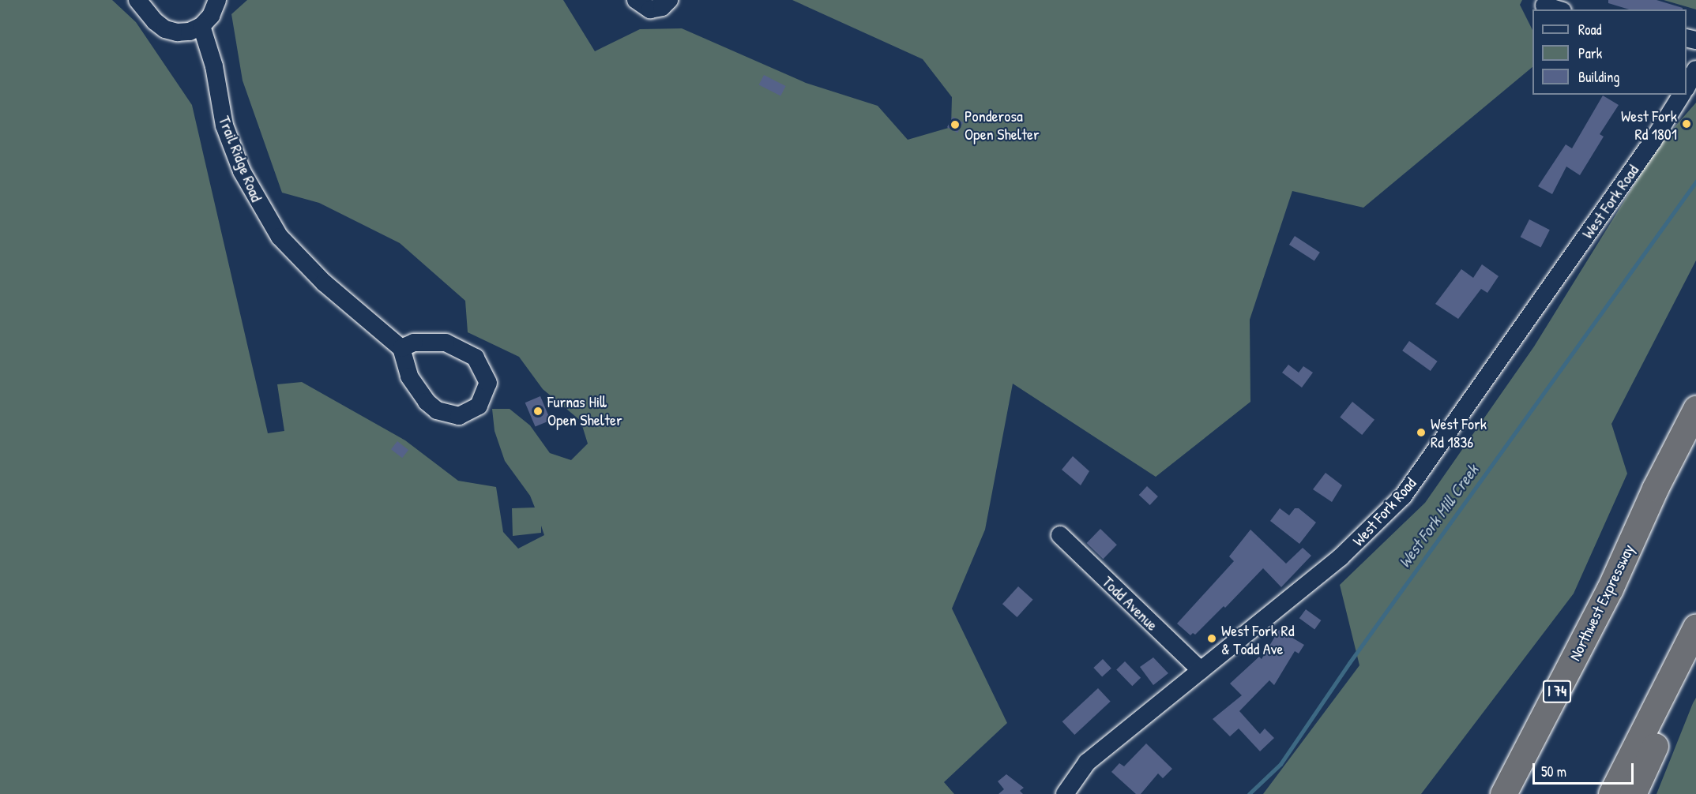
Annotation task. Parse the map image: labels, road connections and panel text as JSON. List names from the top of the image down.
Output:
{
  "streets": {
    "highway": ["Northwest Expressway", "I 74"],
    "street": ["Trail Ridge Road", "West Fork Road", "Todd Avenue"]
  },
  "crossings": [
    ["West Fork Road", "Todd Avenue"]
  ],
  "water": ["West Fork Mill Creek"],
  "places": [
    "West Fork Rd 1801",
    "Ponderosa Open Shelter",
    "Furnas Hill Open Shelter",
    "West Fork Rd 1836",
    "West Fork Rd & Todd Ave"
  ],
  "legend": ["Road", "Park", "Building"],
  "scale_bar": "50 m"
}
